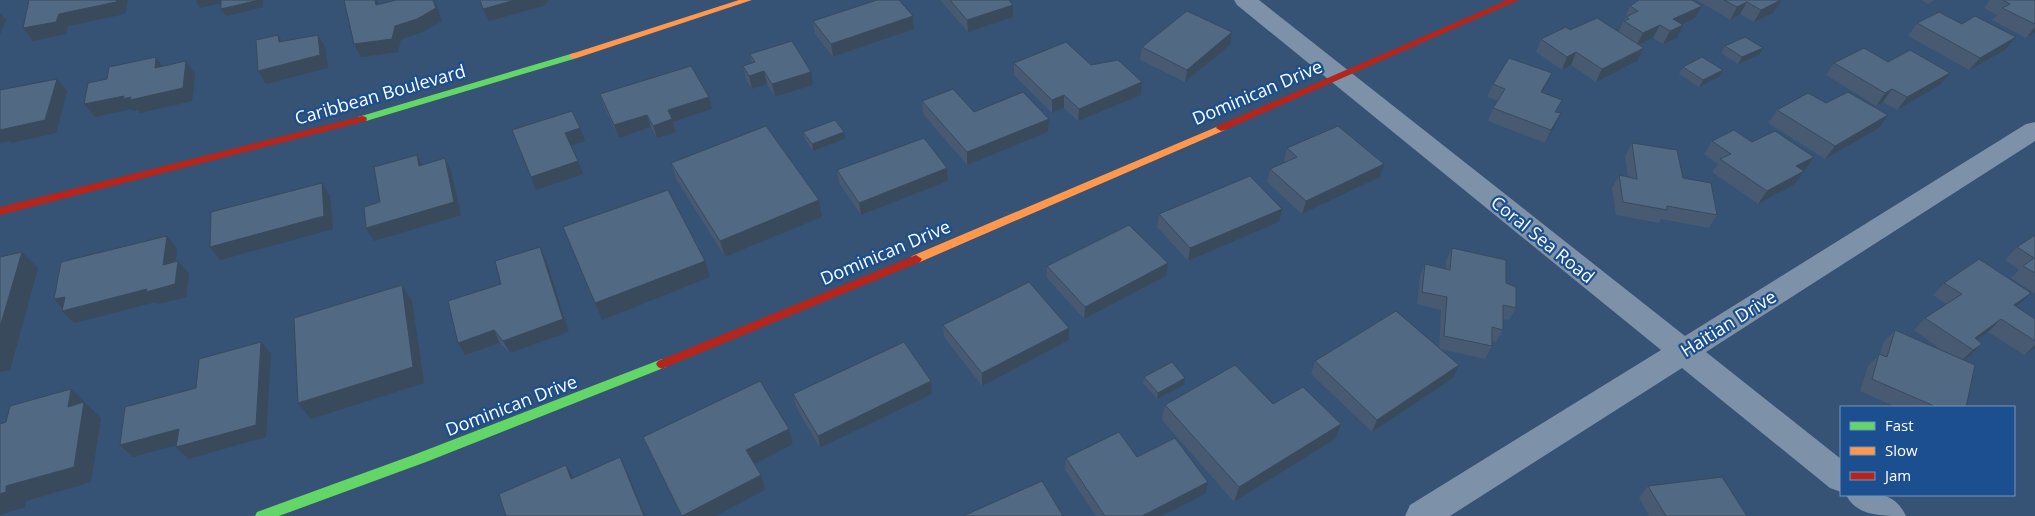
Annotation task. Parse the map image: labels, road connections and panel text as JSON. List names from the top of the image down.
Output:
{
  "streets": {
    "street": [
      "Dominican Drive",
      "Caribbean Boulevard",
      "Coral Sea Road",
      "Haitian Drive"
    ]
  },
  "crossings": [
    ["Dominican Drive", "Coral Sea Road"],
    ["Coral Sea Road", "Haitian Drive"]
  ],
  "legend": ["Fast", "Slow", "Jam"]
}
